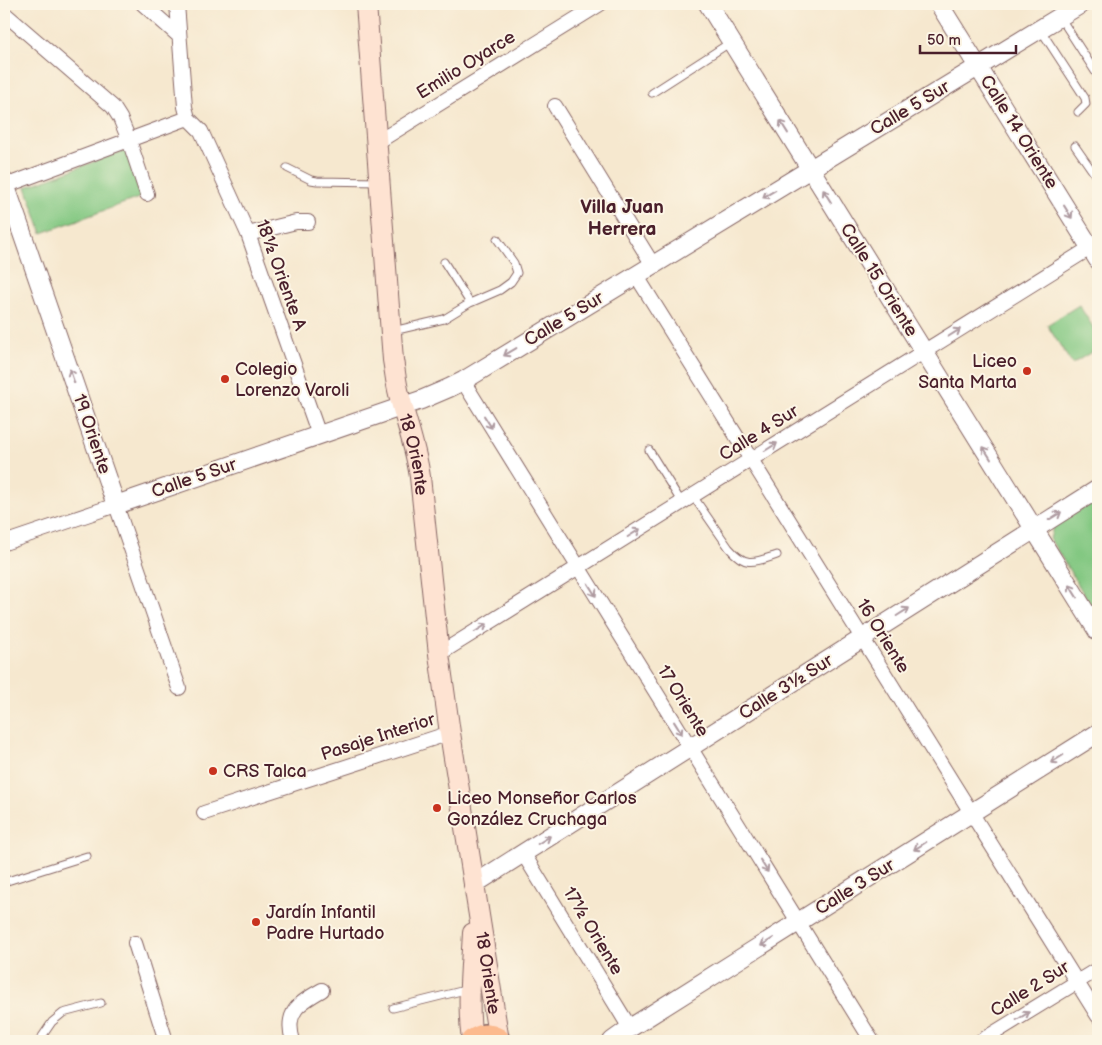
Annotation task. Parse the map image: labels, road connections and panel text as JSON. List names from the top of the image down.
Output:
{
  "streets": {
    "main road": ["18 Oriente"],
    "street": [
      "Emilio Oyarce",
      "Calle 5 Sur",
      "Calle 14 Oriente",
      "18½ Oriente A",
      "Calle 15 Oriente",
      "Calle 4 Sur",
      "19 Oriente",
      "16 Oriente",
      "Calle 3½ Sur",
      "17 Oriente",
      "Pasaje Interior",
      "Calle 3 Sur",
      "17½ Oriente",
      "Calle 2 Sur"
    ]
  },
  "crossings": [
    ["Emilio Oyarce", "18 Oriente"],
    ["Calle 5 Sur", "Calle 14 Oriente"],
    ["Calle 5 Sur", "18½ Oriente A"],
    ["Calle 5 Sur", "Calle 15 Oriente"],
    ["Calle 5 Sur", "19 Oriente"],
    ["Calle 5 Sur", "18 Oriente"],
    ["Calle 5 Sur", "16 Oriente"],
    ["Calle 5 Sur", "17 Oriente"],
    ["Calle 14 Oriente", "Calle 4 Sur"],
    ["Calle 15 Oriente", "Calle 4 Sur"],
    ["Calle 15 Oriente", "Calle 3½ Sur"],
    ["Calle 4 Sur", "18 Oriente"],
    ["Calle 4 Sur", "16 Oriente"],
    ["Calle 4 Sur", "17 Oriente"],
    ["18 Oriente", "Calle 3½ Sur"],
    ["18 Oriente", "Pasaje Interior"],
    ["16 Oriente", "Calle 3½ Sur"],
    ["16 Oriente", "Calle 3 Sur"],
    ["16 Oriente", "Calle 2 Sur"],
    ["Calle 3½ Sur", "17 Oriente"],
    ["Calle 3½ Sur", "17½ Oriente"],
    ["17 Oriente", "Calle 3 Sur"],
    ["Calle 3 Sur", "17½ Oriente"]
  ],
  "one_way": [
    "Calle 14 Oriente",
    "Calle 15 Oriente",
    "Calle 4 Sur",
    "19 Oriente",
    "Calle 3½ Sur",
    "17 Oriente",
    "Calle 3 Sur",
    "Calle 2 Sur"
  ],
  "districts": ["Villa Juan Herrera"],
  "places": [
    "Liceo Santa Marta",
    "Colegio Lorenzo Varoli",
    "CRS Talca",
    "Liceo Monseñor Carlos González Cruchaga",
    "Jardín Infantil Padre Hurtado"
  ],
  "scale_bar": "50 m"
}
